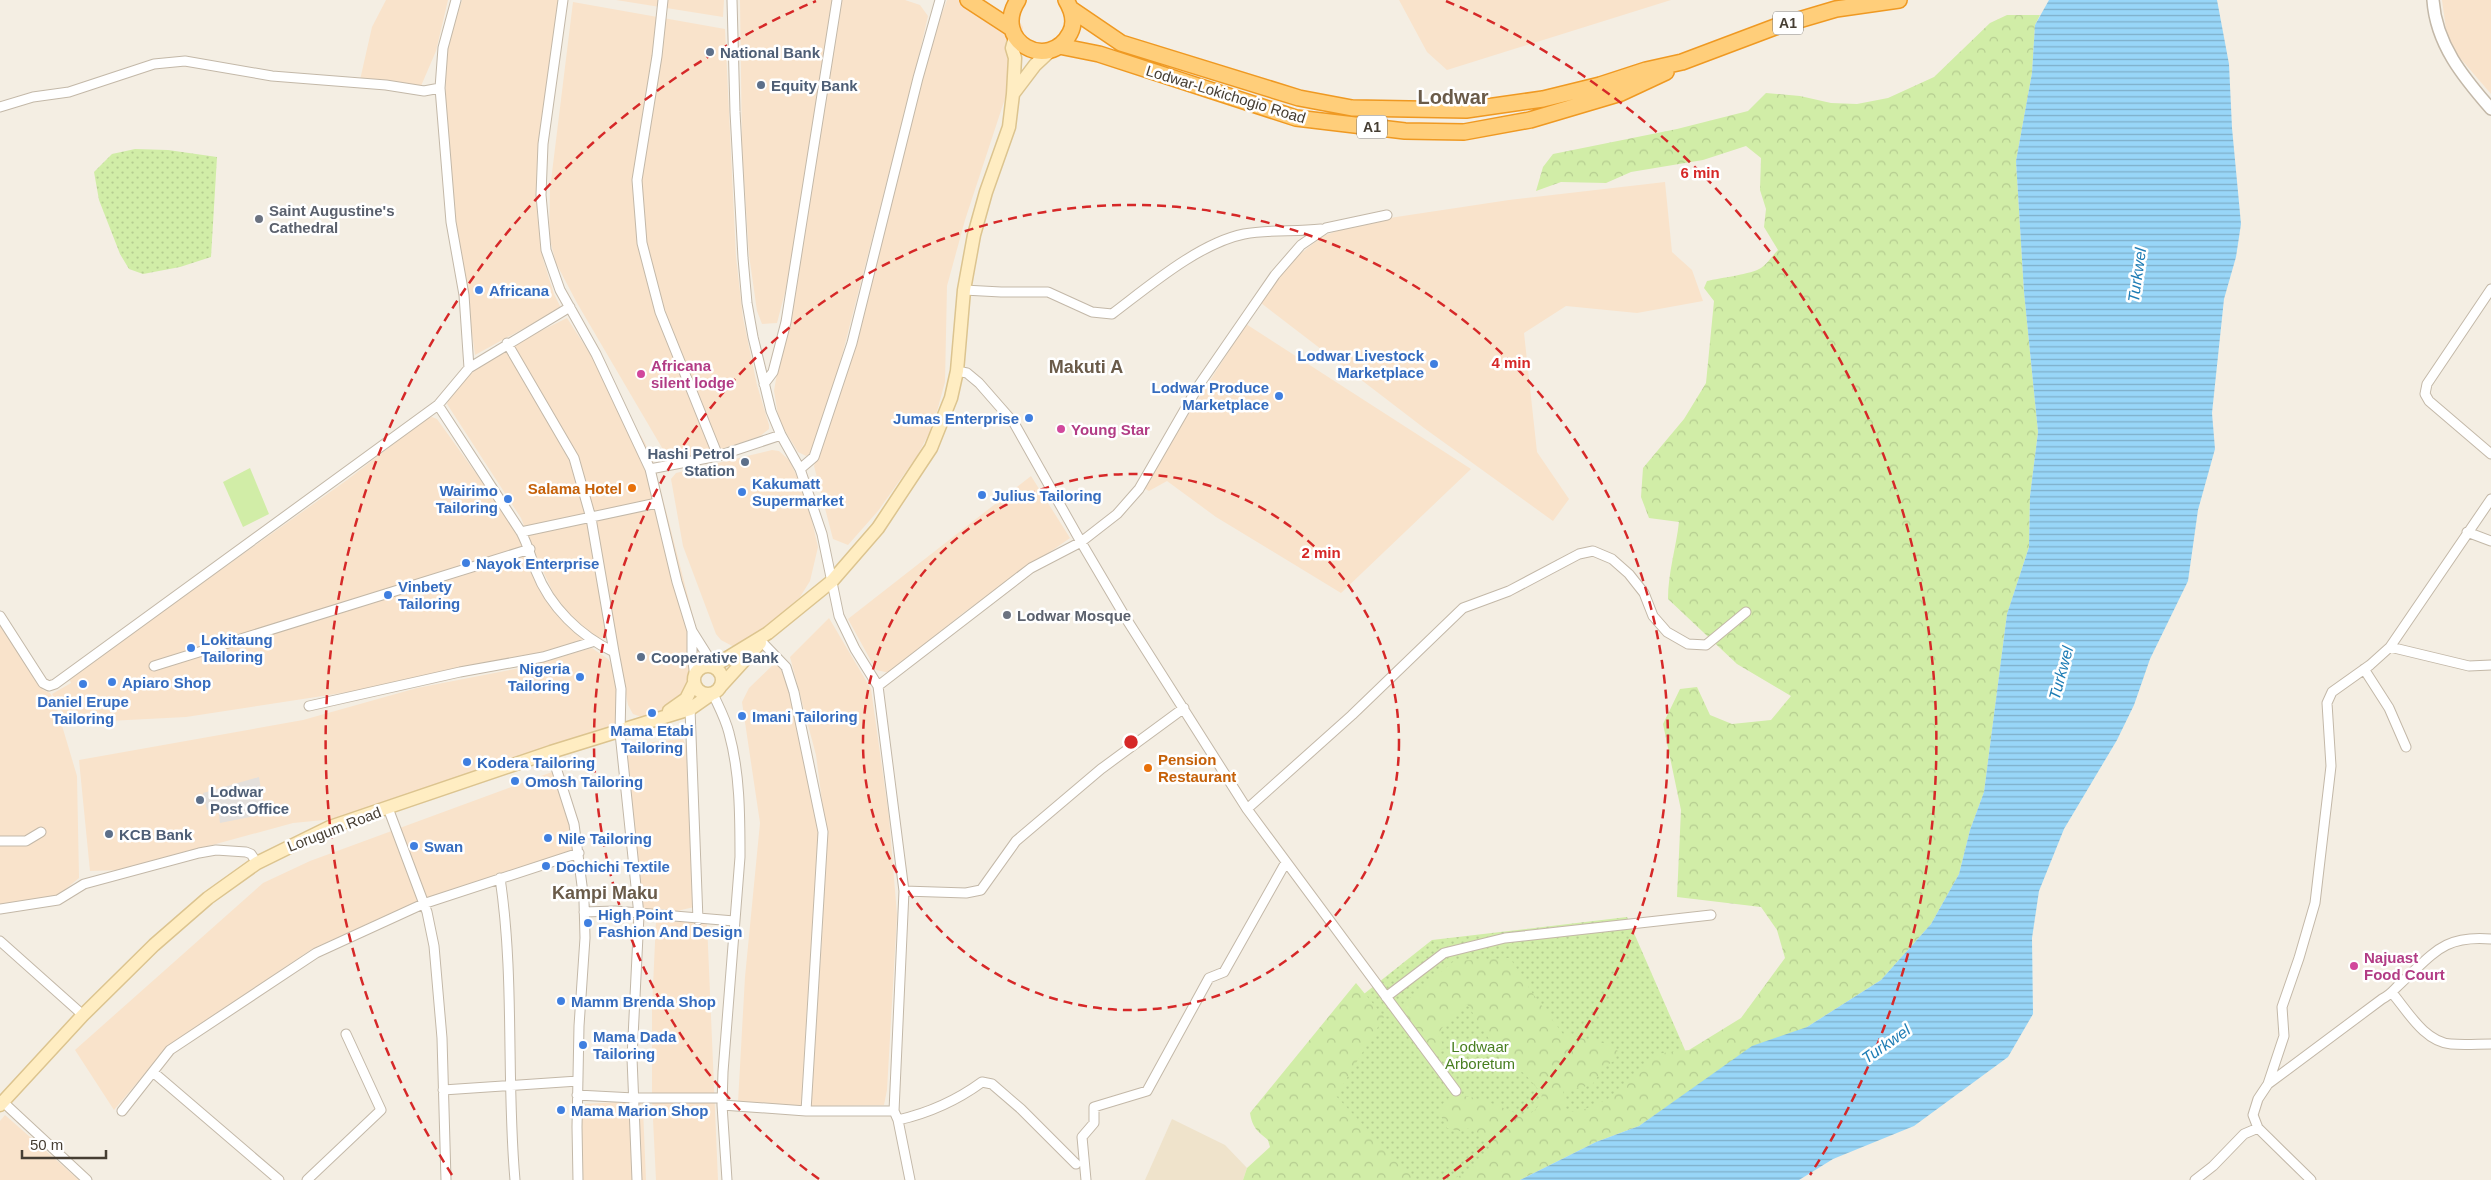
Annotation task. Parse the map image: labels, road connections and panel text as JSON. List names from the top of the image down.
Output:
{
  "streets": {
    "highway": ["A1", "Lodwar-Lokichogio Road"],
    "main road": ["Lorugum Road"]
  },
  "crossings": [
    ["A1", "Lodwar-Lokichogio Road"]
  ],
  "districts": ["Lodwar", "Makuti A", "Kampi Maku"],
  "water": ["Turkwel"],
  "parks": ["Lodwaar Arboretum"],
  "places": [
    "National Bank",
    "Equity Bank",
    "Saint Augustine's Cathedral",
    "Africana",
    "Lodwar Livestock Marketplace",
    "Africana silent lodge",
    "Lodwar Produce Marketplace",
    "Jumas Enterprise",
    "Young Star",
    "Hashi Petrol Station",
    "Salama Hotel",
    "Kakumatt Supermarket",
    "Julius Tailoring",
    "Wairimo Tailoring",
    "Nayok Enterprise",
    "Vinbety Tailoring",
    "Lodwar Mosque",
    "Lokitaung Tailoring",
    "Cooperative Bank",
    "Nigeria Tailoring",
    "Apiaro Shop",
    "Daniel Erupe Tailoring",
    "Mama Etabi Tailoring",
    "Imani Tailoring",
    "Kodera Tailoring",
    "Pension Restaurant",
    "Omosh Tailoring",
    "Lodwar Post Office",
    "KCB Bank",
    "Nile Tailoring",
    "Swan",
    "Dochichi Textile",
    "High Point Fashion And Design",
    "Najuast Food Court",
    "Mamm Brenda Shop",
    "Mama Dada Tailoring",
    "Mama Marion Shop"
  ],
  "scale_bar": "50 m",
  "rings": ["6 min", "4 min", "2 min"]
}
